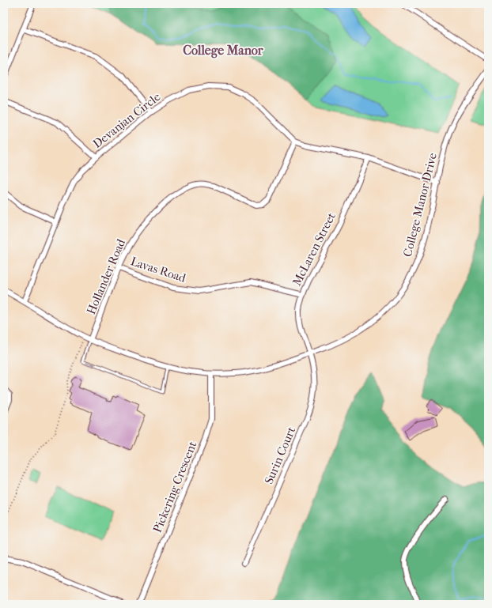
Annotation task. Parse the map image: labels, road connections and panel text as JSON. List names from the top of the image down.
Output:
{
  "streets": {
    "street": [
      "Devanjan Circle",
      "College Manor Drive",
      "McLaren Street",
      "Lavas Road",
      "Hollander Road",
      "Surin Court",
      "Pickering Crescent"
    ]
  },
  "crossings": [
    ["Devanjan Circle", "College Manor Drive"],
    ["Devanjan Circle", "McLaren Street"],
    ["Devanjan Circle", "Hollander Road"],
    ["College Manor Drive", "McLaren Street"],
    ["College Manor Drive", "Hollander Road"],
    ["College Manor Drive", "Surin Court"],
    ["College Manor Drive", "Pickering Crescent"],
    ["McLaren Street", "Lavas Road"],
    ["McLaren Street", "Surin Court"],
    ["Lavas Road", "Hollander Road"]
  ],
  "districts": ["College Manor"]
}
